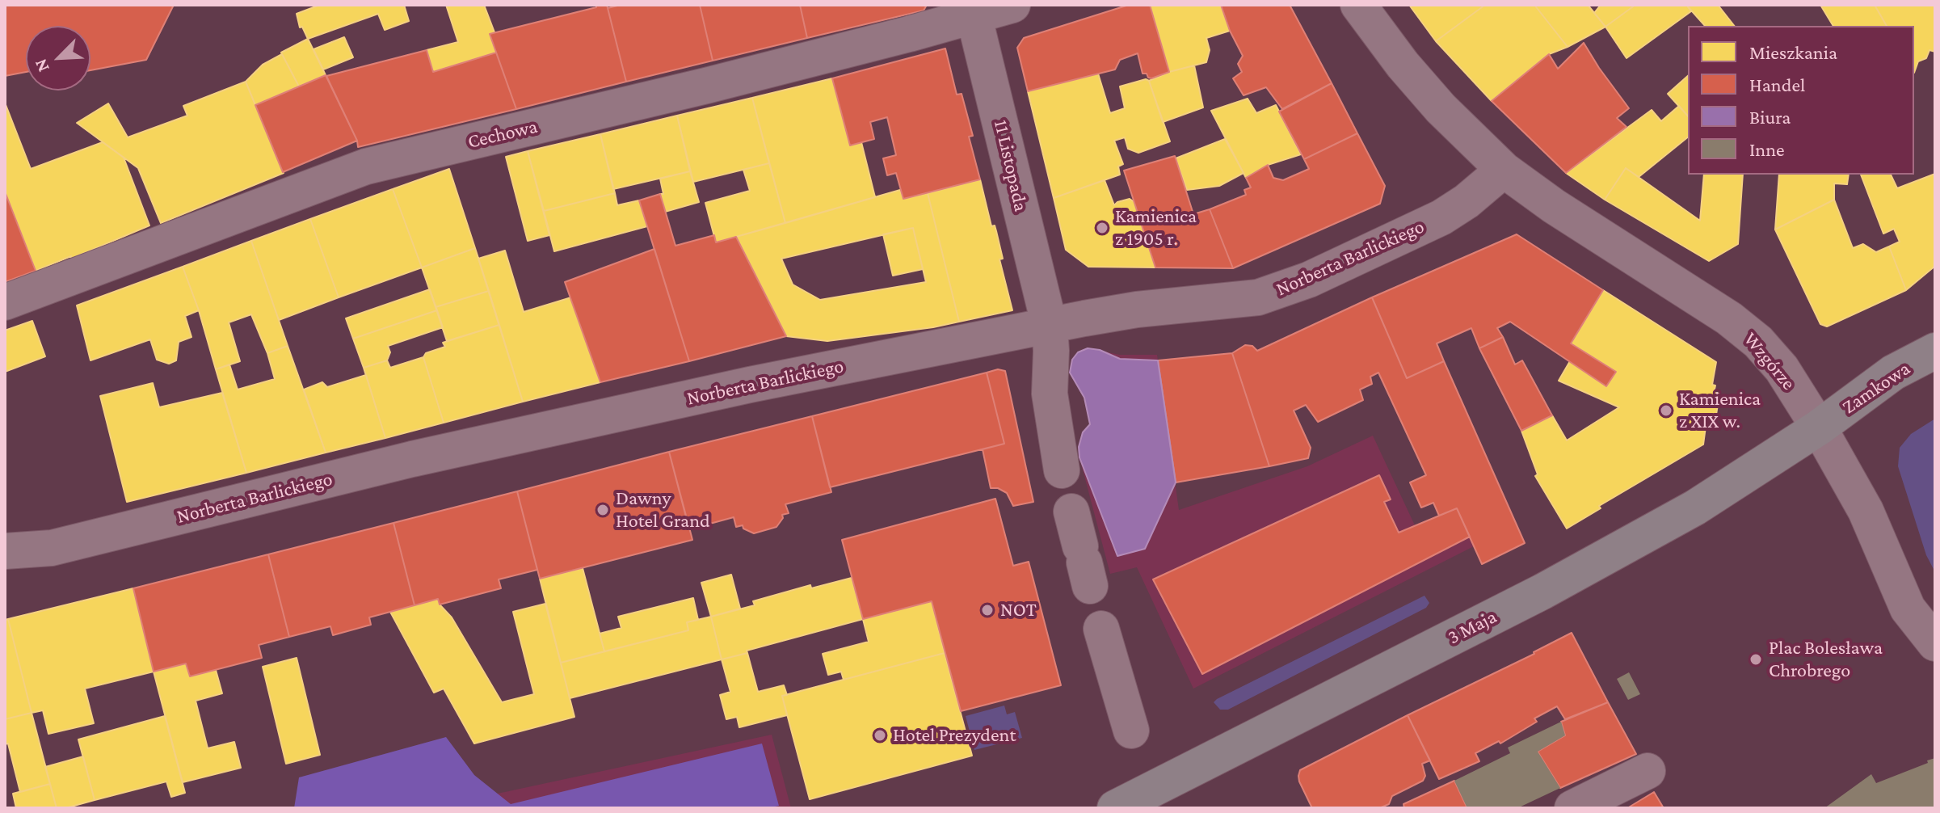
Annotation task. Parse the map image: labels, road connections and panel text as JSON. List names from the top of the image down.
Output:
{
  "streets": {
    "main road": ["Zamkowa", "3 Maja"],
    "street": [
      "Cechowa",
      "11 Listopada",
      "Norberta Barlickiego",
      "Wzgórze"
    ]
  },
  "crossings": [
    ["Cechowa", "11 Listopada"],
    ["11 Listopada", "Norberta Barlickiego"],
    ["Norberta Barlickiego", "Wzgórze"],
    ["Wzgórze", "Zamkowa"],
    ["Wzgórze", "3 Maja"],
    ["Zamkowa", "3 Maja"]
  ],
  "places": [
    "Kamienica z 1905 r.",
    "Kamienica z XIX w.",
    "Dawny Hotel Grand",
    "NOT",
    "Plac Bolesława Chrobrego",
    "Hotel Prezydent"
  ],
  "legend": [
    "Mieszkania",
    "Handel",
    "Biura",
    "Inne"
  ],
  "north": "bottom left"
}
